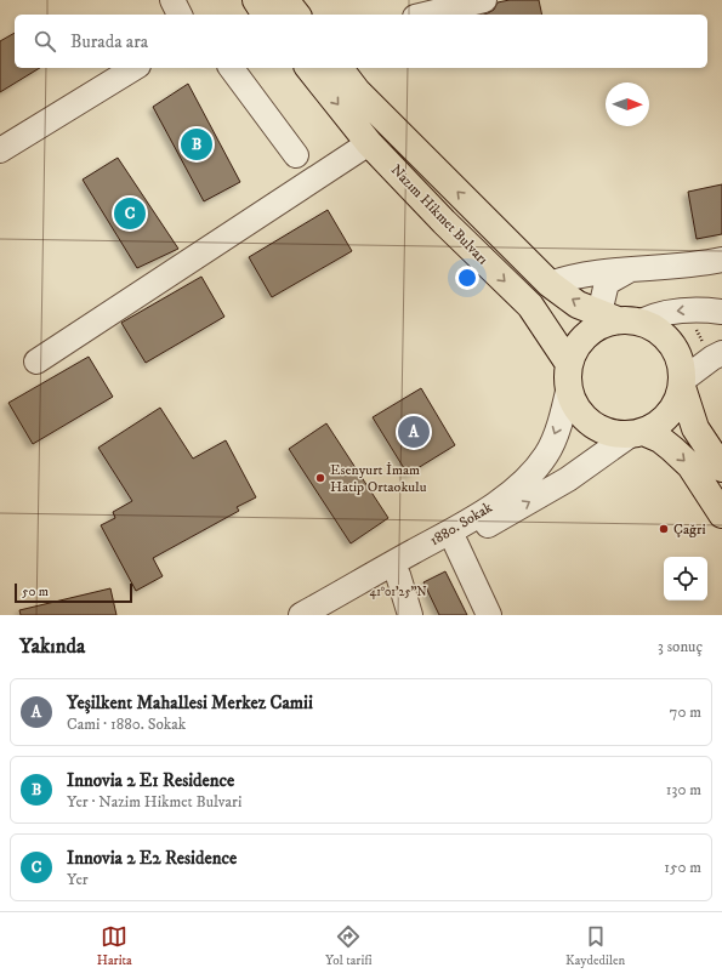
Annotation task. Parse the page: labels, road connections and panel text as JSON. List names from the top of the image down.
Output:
{
  "streets": {
    "main road": ["Nazım Hikmet Bulvarı"],
    "street": ["1880. Sokak"]
  },
  "crossings": [
    ["Nazım Hikmet Bulvarı", "1880. Sokak"]
  ],
  "places": ["Esenyurt İmam Hatip Ortaokulu", "Çağri"],
  "scale_bar": "50 m",
  "north": "right",
  "page": {
    "search": "Burada ara",
    "pins": ["B", "C", "A"],
    "scale": "50 m",
    "heading": ["Yakında", "3 sonuç"],
    "list": [
      {
        "mark": "A",
        "name": "Yeşilkent Mahallesi Merkez Camii",
        "note": "Cami · 1880. Sokak",
        "value": "70 m"
      },
      {
        "mark": "B",
        "name": "Innovia 2 E1 Residence",
        "note": "Yer · Nazim Hikmet Bulvari",
        "value": "130 m"
      },
      {
        "mark": "C",
        "name": "Innovia 2 E2 Residence",
        "note": "Yer",
        "value": "150 m"
      }
    ],
    "nav": ["Harita", "Yol tarifi", "Kaydedilen"]
  },
  "coordinates": ["41°01'25\"N"]
}
